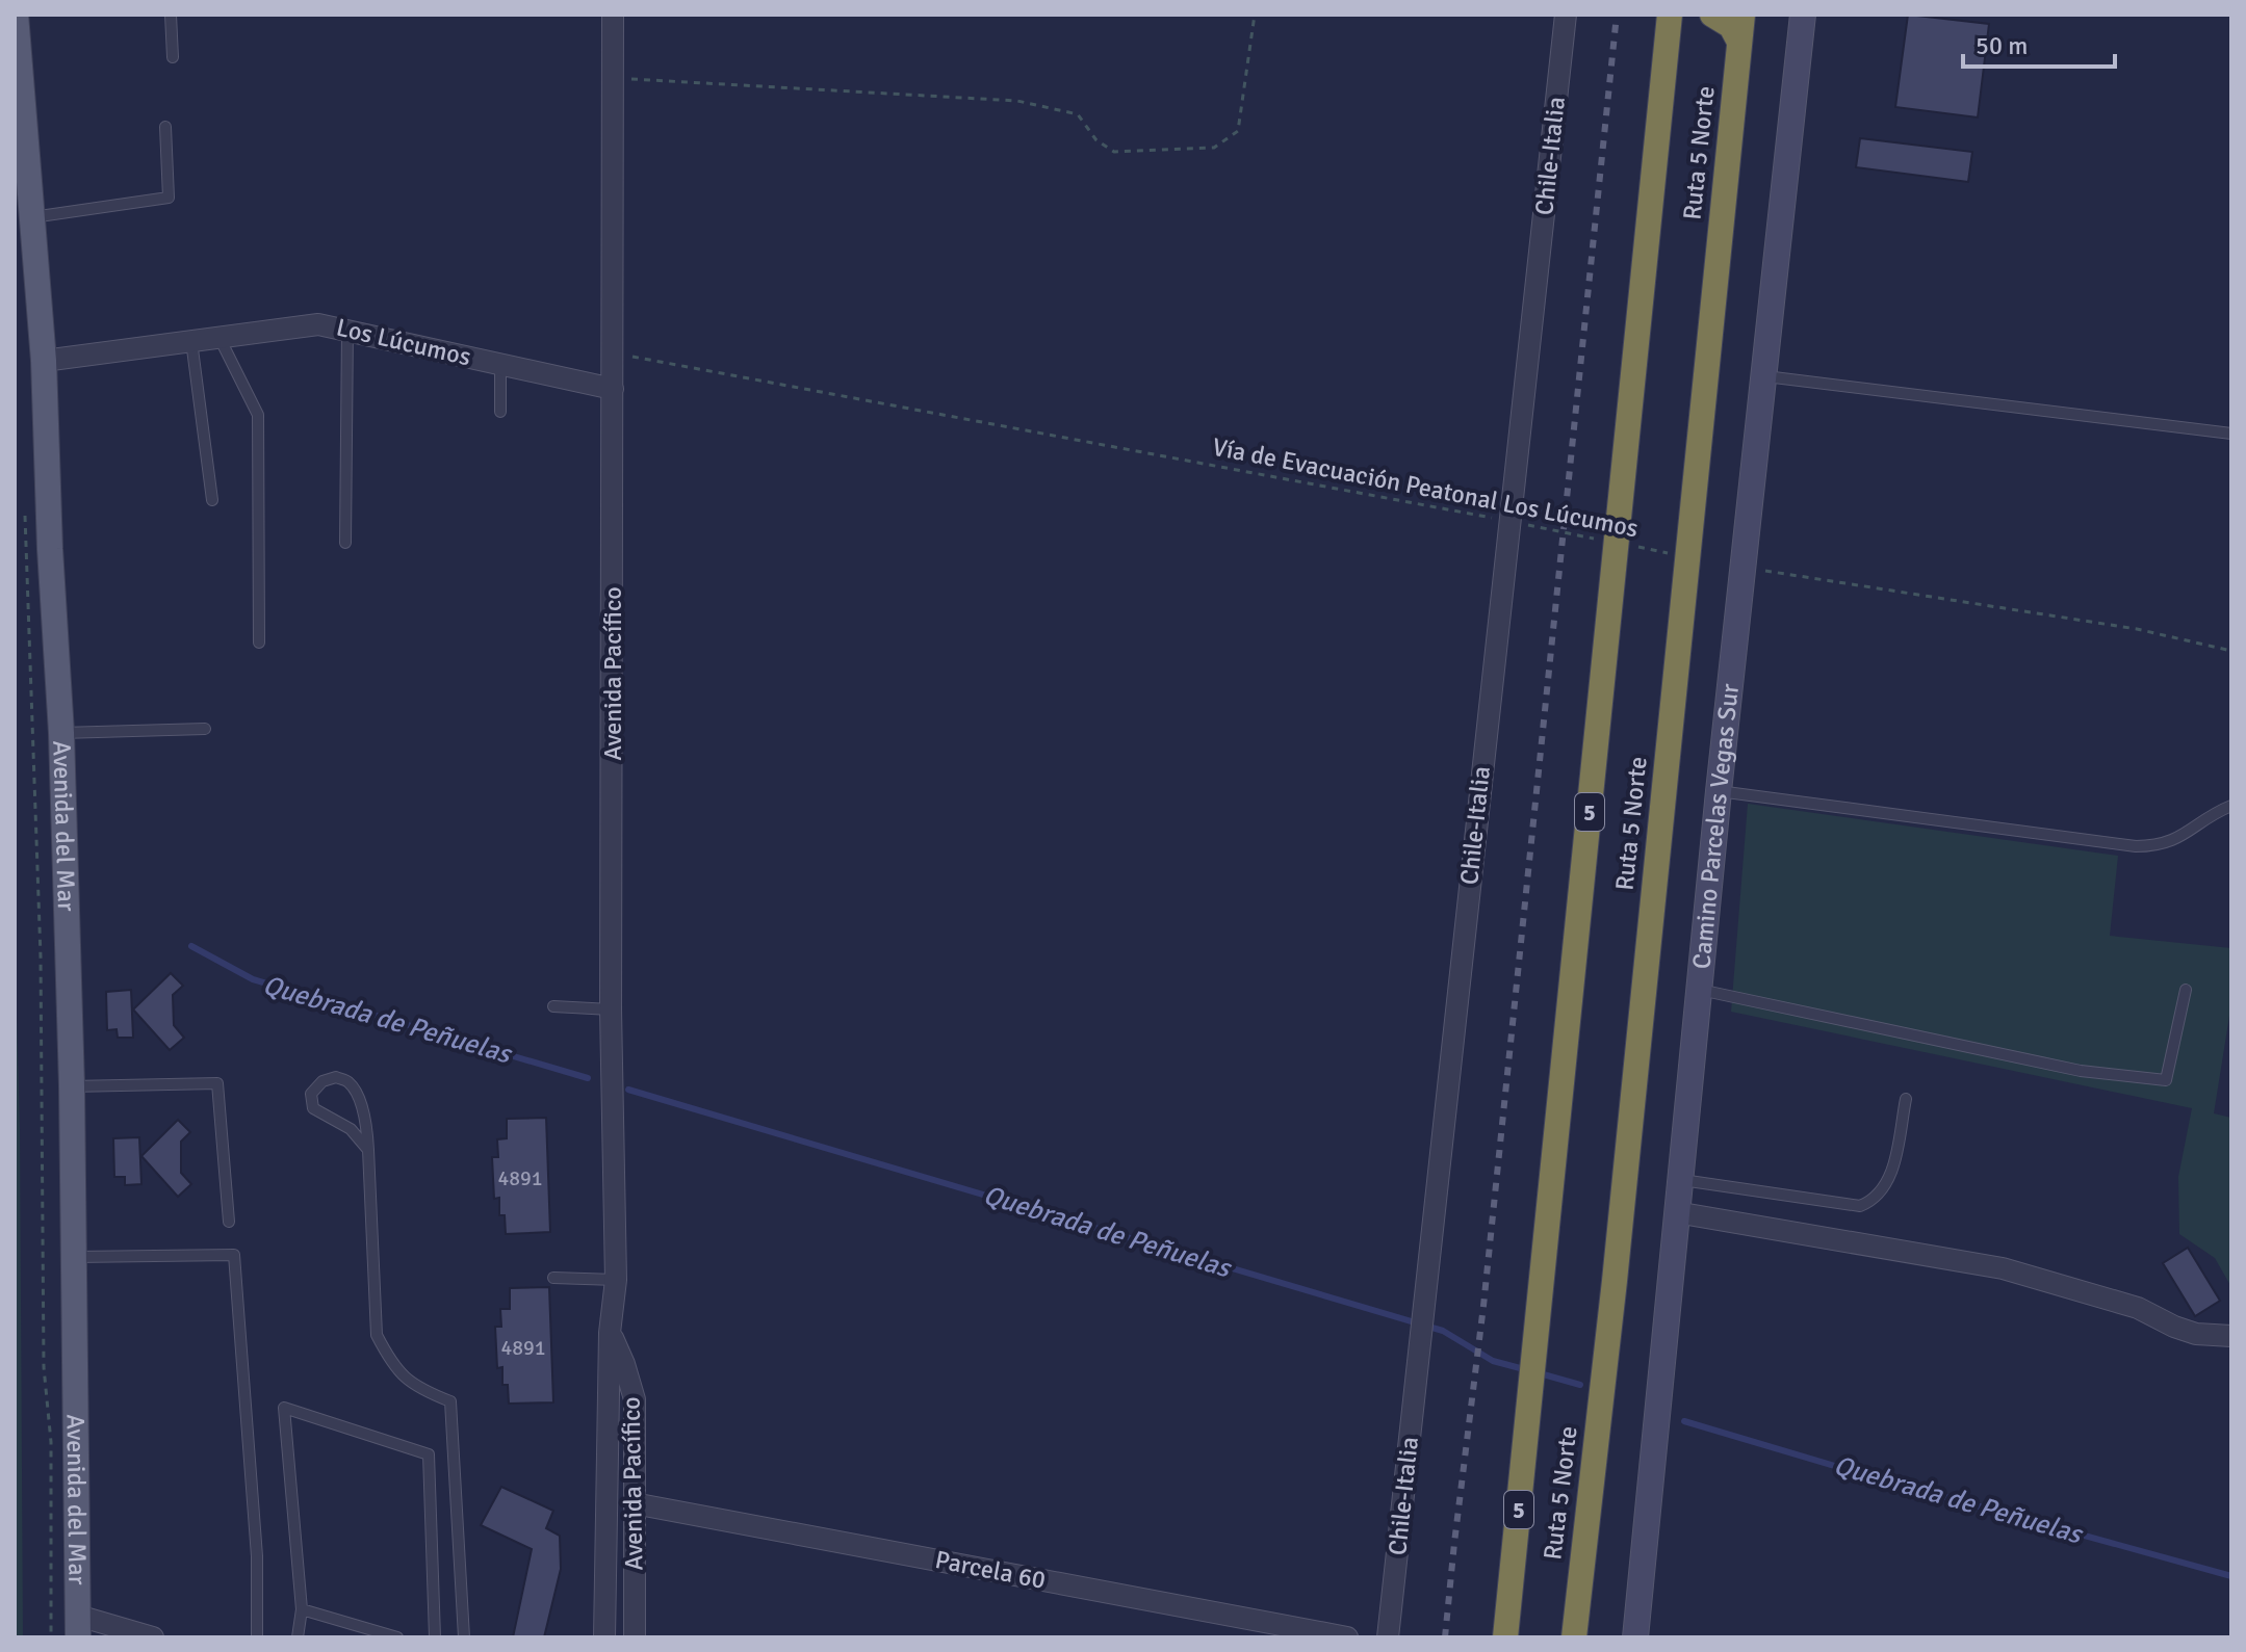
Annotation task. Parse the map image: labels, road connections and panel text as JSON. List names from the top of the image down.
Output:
{
  "streets": {
    "highway": ["Ruta 5 Norte", "5"],
    "main road": ["Avenida del Mar"],
    "street": [
      "Chile-Italia",
      "Los Lúcumos",
      "Avenida Pacífico",
      "Camino Parcelas Vegas Sur",
      "Parcela 60"
    ],
    "path": ["Vía de Evacuación Peatonal Los Lúcumos"]
  },
  "crossings": [
    ["Ruta 5 Norte", "Vía de Evacuación Peatonal Los Lúcumos"],
    ["Chile-Italia", "Vía de Evacuación Peatonal Los Lúcumos"],
    ["Los Lúcumos", "Avenida Pacífico"],
    ["Los Lúcumos", "Avenida del Mar"],
    ["Vía de Evacuación Peatonal Los Lúcumos", "Avenida Pacífico"],
    ["Avenida Pacífico", "Parcela 60"]
  ],
  "water": ["Quebrada de Peñuelas"],
  "house_numbers": ["4891", "4891"],
  "scale_bar": "50 m"
}
